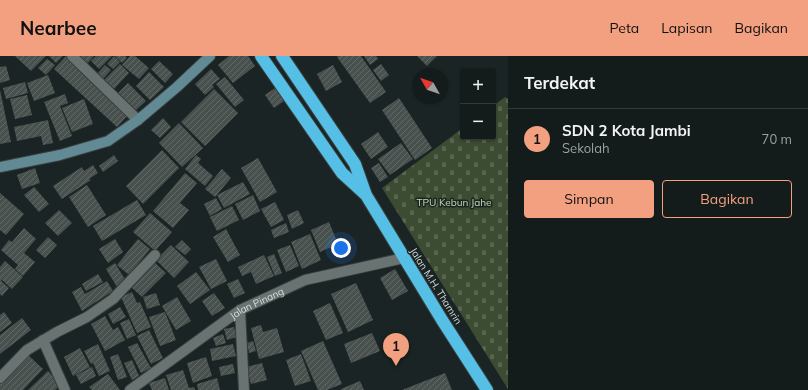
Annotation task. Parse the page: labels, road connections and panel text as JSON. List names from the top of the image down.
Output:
{
  "streets": {
    "highway": ["Jalan M.H. Thamrin"],
    "street": ["Jalan Pinang"]
  },
  "crossings": [
    ["Jalan M.H. Thamrin", "Jalan Pinang"]
  ],
  "parks": ["TPU Kebun Jahe"],
  "north": "top left",
  "page": {
    "header": "Nearbee",
    "nav": ["Peta", "Lapisan", "Bagikan"],
    "heading": "Terdekat",
    "map_buttons": ["+", "−"],
    "list": [
      {
        "mark": "1",
        "name": "SDN 2 Kota Jambi",
        "note": "Sekolah",
        "value": "70 m"
      }
    ],
    "buttons": ["Simpan", "Bagikan"],
    "pins": "1"
  }
}
